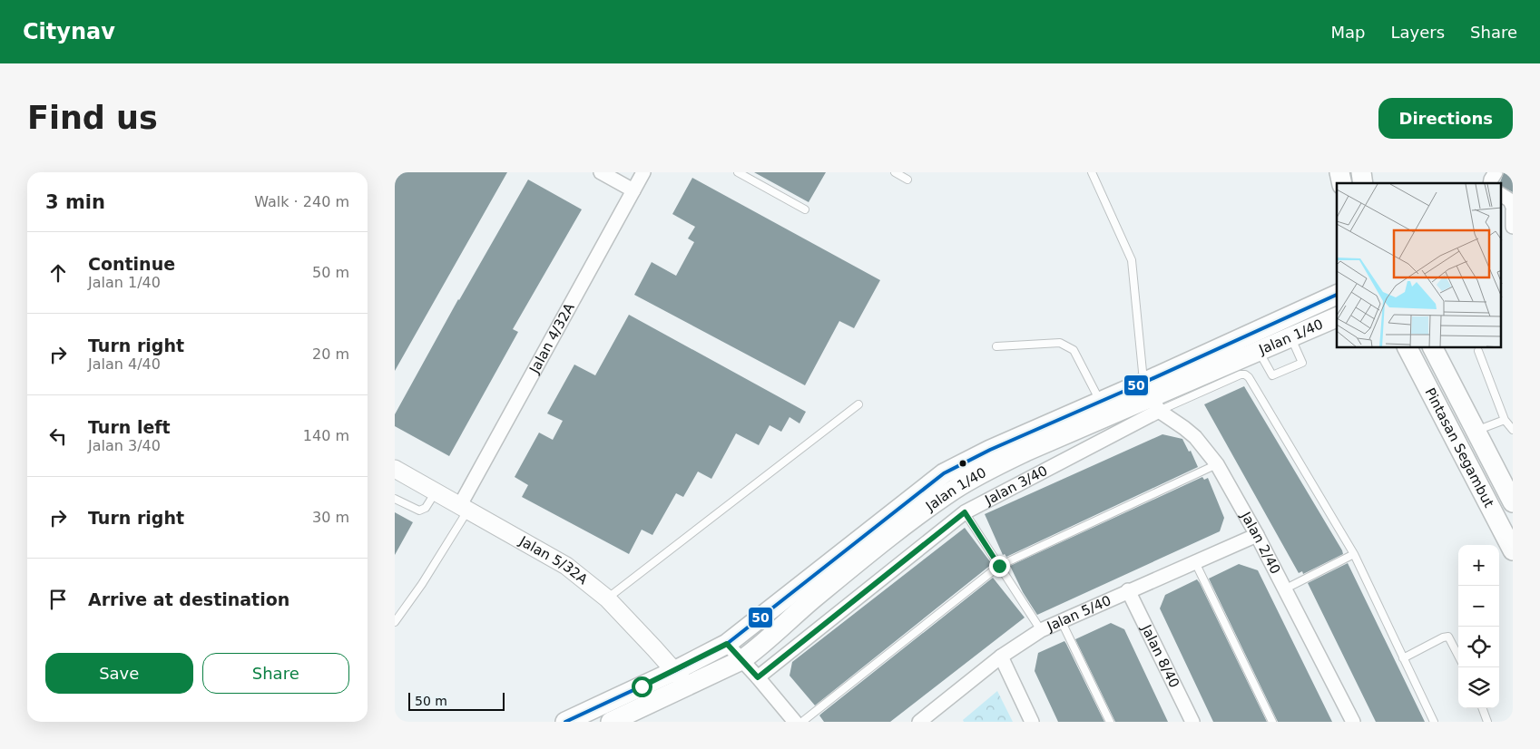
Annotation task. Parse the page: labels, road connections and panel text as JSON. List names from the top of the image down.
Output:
{
  "streets": {
    "main road": ["Jalan 1/40", "Pintasan Segambut"],
    "street": [
      "Jalan 4/32A",
      "Jalan 3/40",
      "Jalan 2/40",
      "Jalan 5/32A",
      "Jalan 5/40",
      "Jalan 8/40"
    ]
  },
  "crossings": [
    ["Jalan 1/40", "Jalan 3/40"],
    ["Jalan 1/40", "Jalan 2/40"],
    ["Jalan 1/40", "Jalan 5/32A"],
    ["Jalan 4/32A", "Jalan 5/32A"],
    ["Jalan 3/40", "Jalan 2/40"],
    ["Jalan 2/40", "Jalan 5/40"],
    ["Jalan 5/40", "Jalan 8/40"]
  ],
  "lines": ["transit line 50"],
  "scale_bar": "50 m",
  "page": {
    "header": "Citynav",
    "nav": ["Map", "Layers", "Share"],
    "buttons": [
      "Directions",
      ["Save", "Share"]
    ],
    "title": "Find us",
    "heading": ["3 min", "Walk · 240 m"],
    "list": [
      ["Continue", "Jalan 1/40", "50 m"],
      ["Turn right", "Jalan 4/40", "20 m"],
      ["Turn left", "Jalan 3/40", "140 m"],
      ["Turn right", "30 m"],
      "Arrive at destination"
    ],
    "map_buttons": ["+", "−"],
    "scale": "50 m"
  }
}
